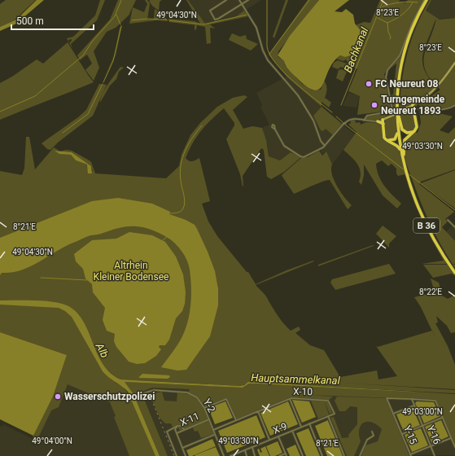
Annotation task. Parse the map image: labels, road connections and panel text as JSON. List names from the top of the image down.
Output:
{
  "streets": {
    "highway": ["B 36"],
    "street": [
      "X-10",
      "Y-2",
      "X-11",
      "X-9",
      "Y-15",
      "Y-16"
    ]
  },
  "crossings": [
    ["X-10", "Y-2"],
    ["X-10", "X-9"],
    ["Y-2", "X-11"],
    ["Y-15", "Y-16"]
  ],
  "water": ["Bachkanal", "Alb", "Hauptsammelkanal"],
  "parks": ["Altrhein Kleiner Bodensee"],
  "places": ["FC Neureut 08", "Turngemeinde Neureut 1893", "Wasserschutzpolizei"],
  "scale_bar": "500 m",
  "coordinates": [
    "8°23'E",
    "49°04'30\"N",
    "49°03'30\"N",
    "8°21'E",
    "8°22'E",
    "49°03'00\"N",
    "49°04'00\"N"
  ]
}
